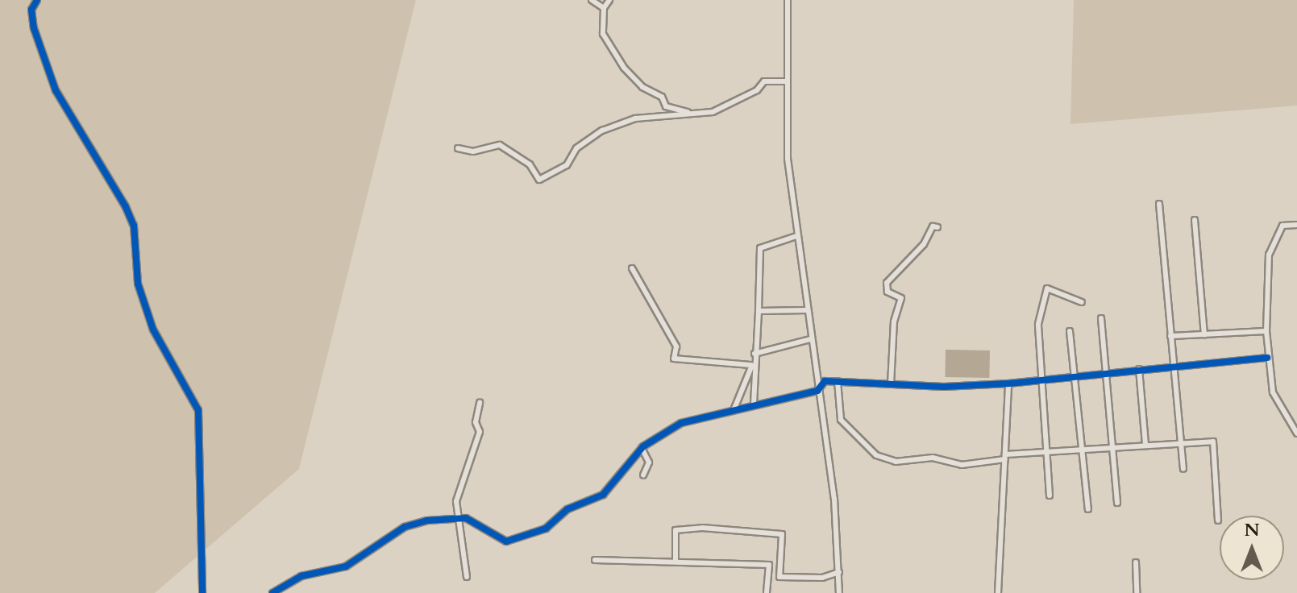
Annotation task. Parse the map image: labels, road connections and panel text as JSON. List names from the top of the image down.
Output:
{
  "north": "top"
}
